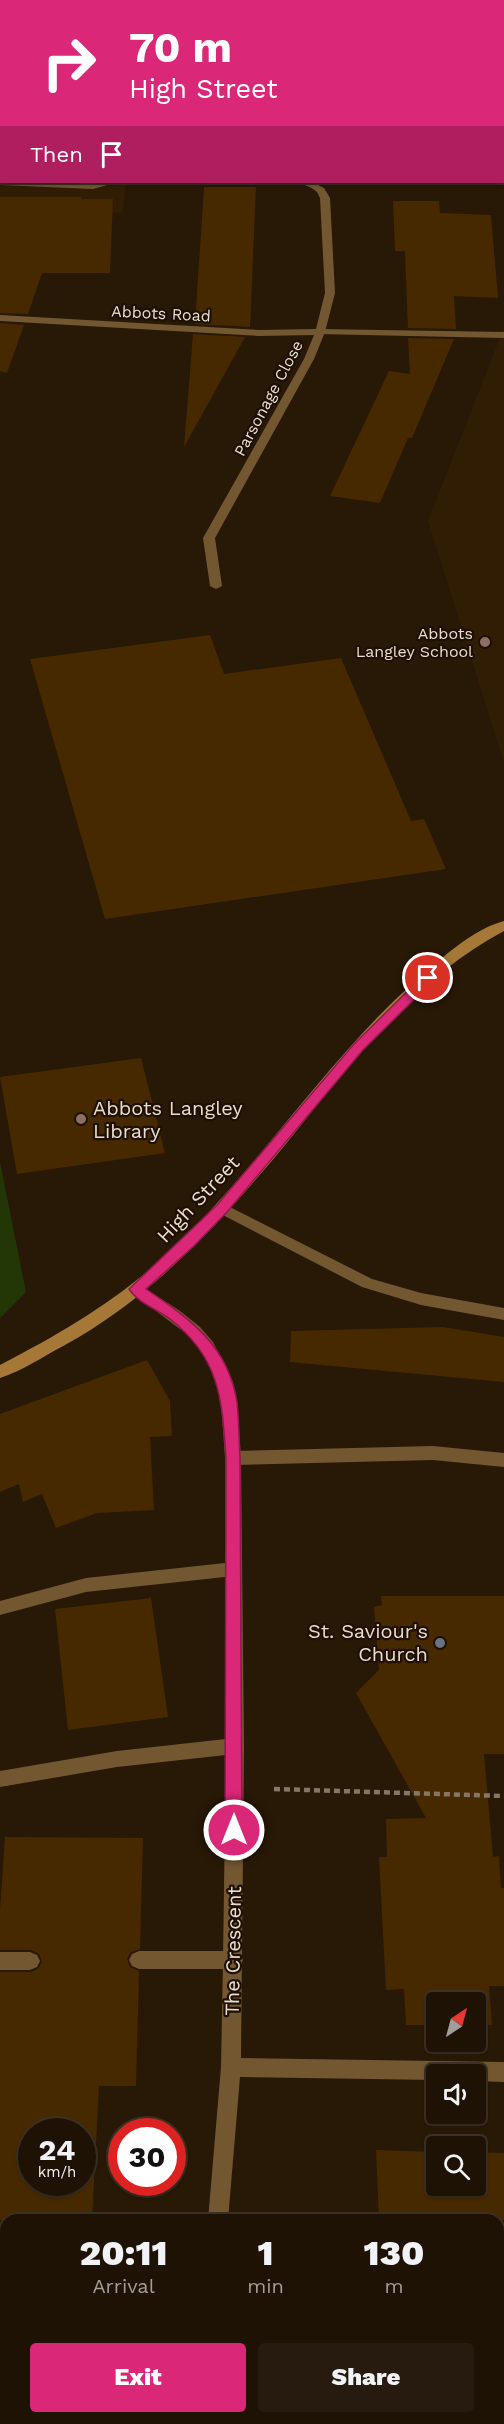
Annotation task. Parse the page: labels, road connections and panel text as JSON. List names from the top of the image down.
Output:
{
  "streets": {
    "street": [
      "Abbots Road",
      "Parsonage Close",
      "High Street",
      "The Crescent"
    ]
  },
  "crossings": [
    ["Abbots Road", "Parsonage Close"],
    ["High Street", "The Crescent"]
  ],
  "places": ["Abbots Langley School", "Abbots Langley Library", "St. Saviour's Church"],
  "north": "top right",
  "page": {
    "turn": ["70 m", "High Street"],
    "then": "Then",
    "speed": "24 km/h",
    "limit": "30",
    "eta": [
      "20:11",
      "Arrival",
      "1",
      "min",
      "130",
      "m"
    ],
    "buttons": ["Exit", "Share"]
  }
}
